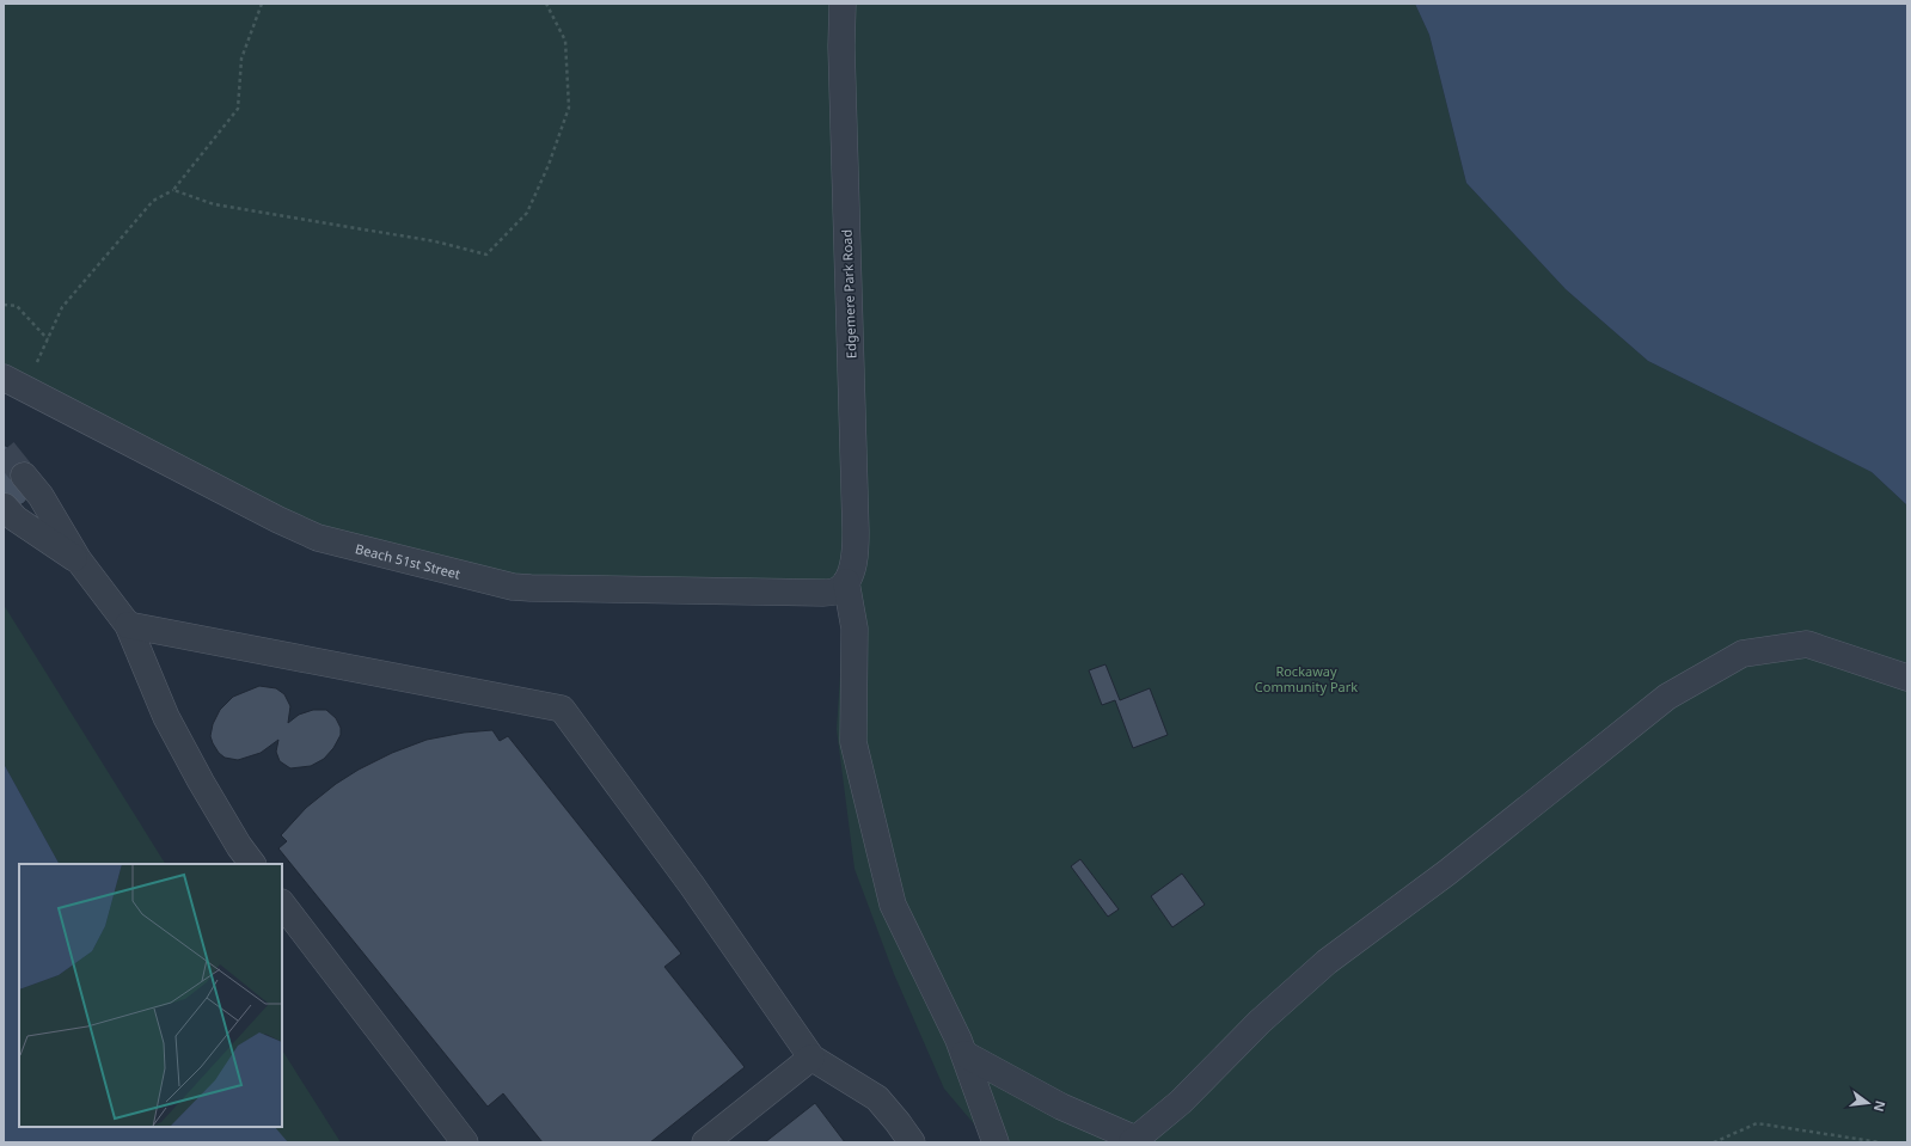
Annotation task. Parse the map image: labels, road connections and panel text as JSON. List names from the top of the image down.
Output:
{
  "streets": {
    "street": ["Edgemere Park Road", "Beach 51st Street"]
  },
  "crossings": [
    ["Edgemere Park Road", "Beach 51st Street"]
  ],
  "parks": ["Rockaway Community Park"],
  "north": "right"
}
